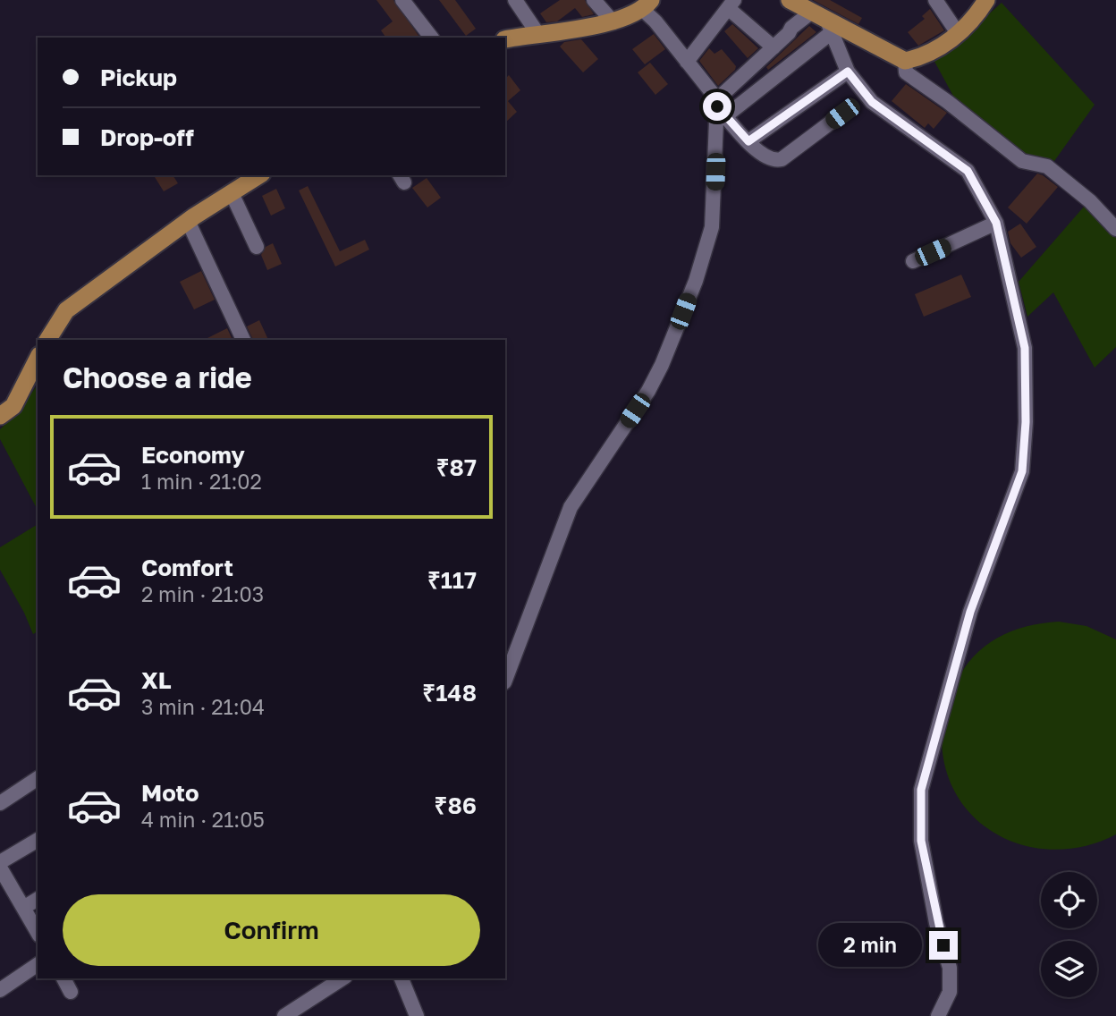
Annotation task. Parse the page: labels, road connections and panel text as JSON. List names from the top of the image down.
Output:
{
  "page": {
    "banner": ["Pickup", "Drop-off"],
    "heading": "Choose a ride",
    "list": [
      {
        "name": "Economy",
        "note": "1 min · 21:02",
        "value": "₹87"
      },
      {
        "name": "Comfort",
        "note": "2 min · 21:03",
        "value": "₹117"
      },
      {
        "name": "XL",
        "note": "3 min · 21:04",
        "value": "₹148"
      },
      {
        "name": "Moto",
        "note": "4 min · 21:05",
        "value": "₹86"
      }
    ],
    "buttons": "Confirm",
    "bubble": "2 min"
  }
}
